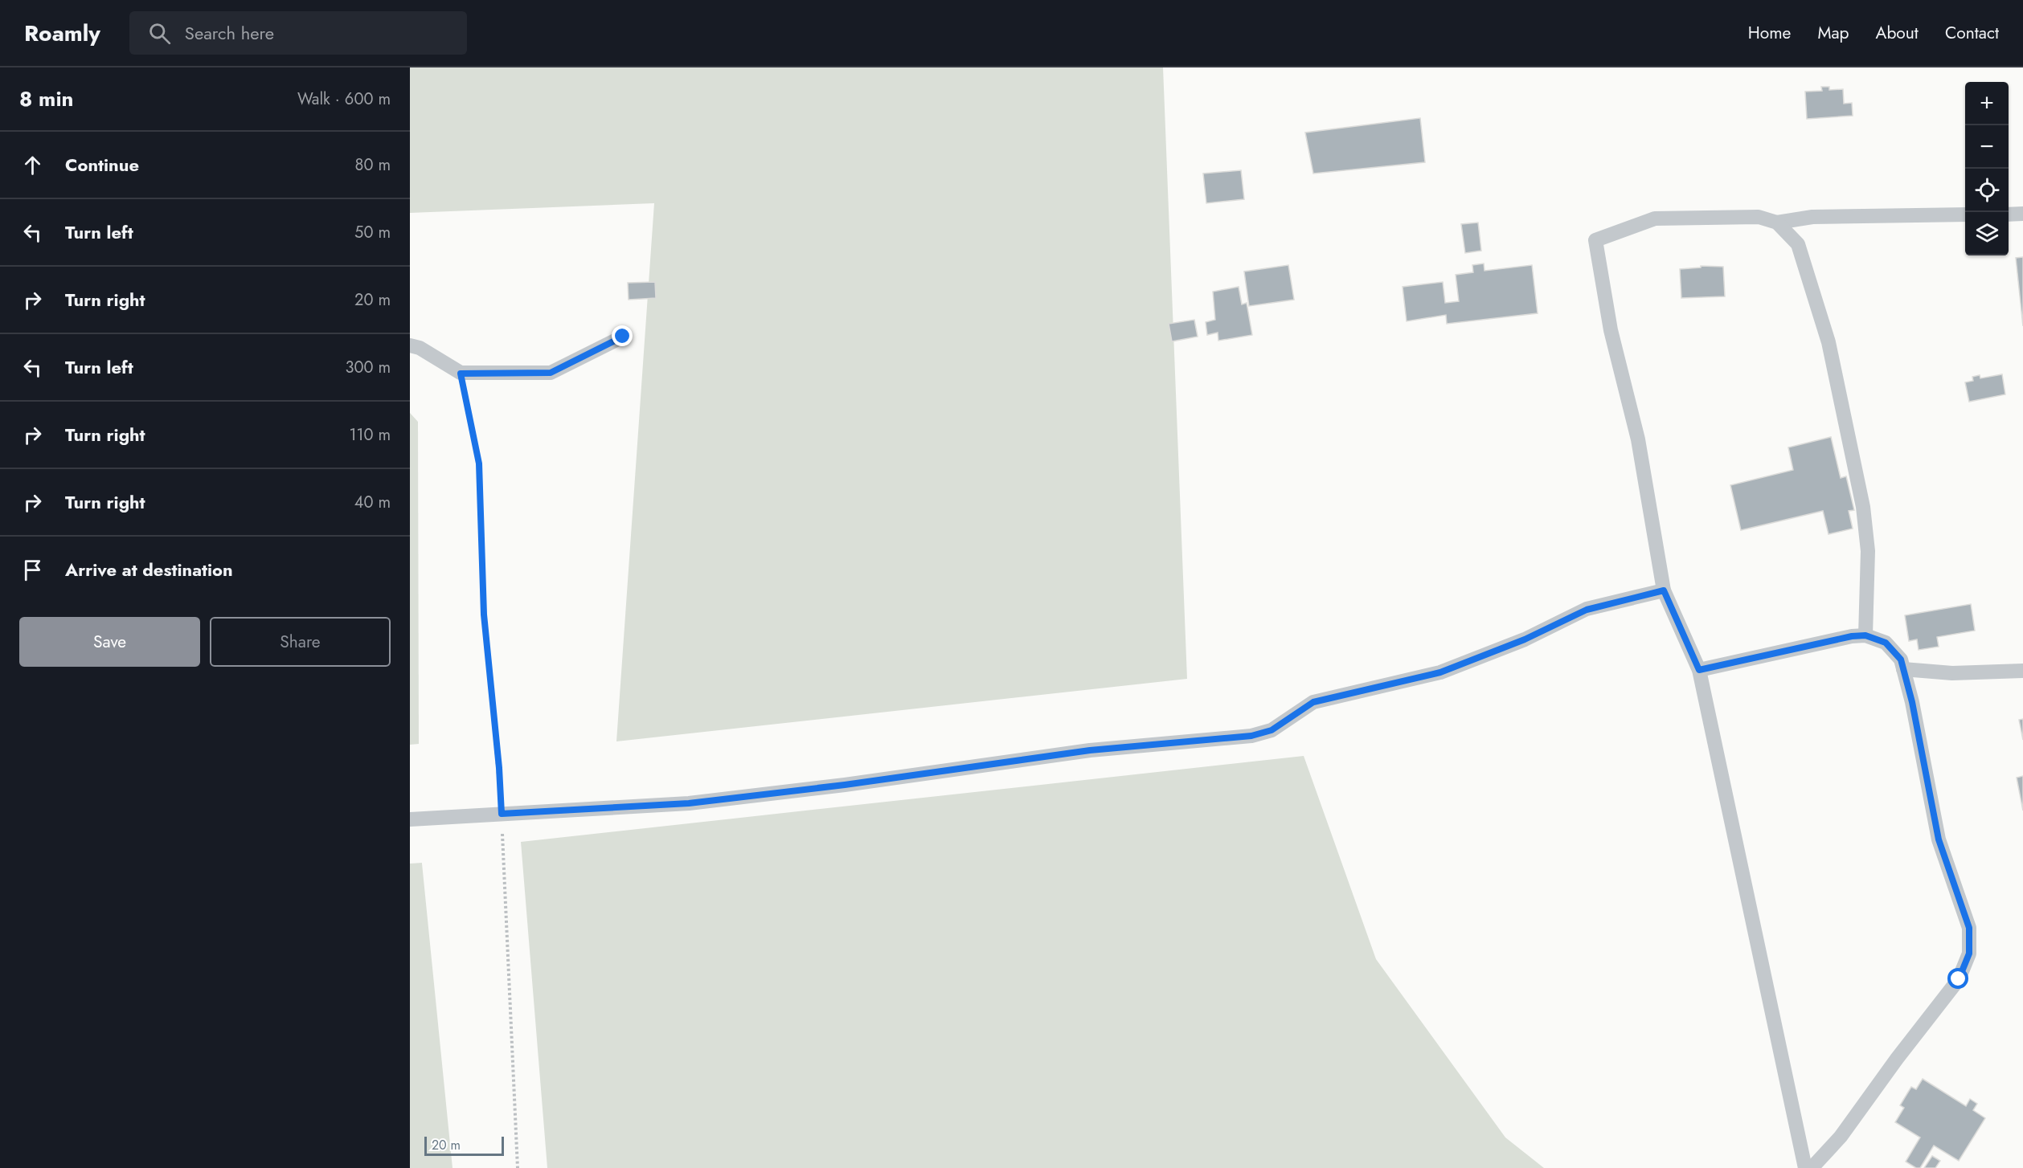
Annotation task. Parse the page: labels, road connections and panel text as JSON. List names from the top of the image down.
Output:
{
  "scale_bar": "20 m",
  "page": {
    "header": "Roamly",
    "search": "Search here",
    "nav": [
      "Home",
      "Map",
      "About",
      "Contact"
    ],
    "heading": ["8 min", "Walk · 600 m"],
    "map_buttons": ["+", "−"],
    "list": [
      ["Continue", "80 m"],
      ["Turn left", "50 m"],
      ["Turn right", "20 m"],
      ["Turn left", "300 m"],
      ["Turn right", "110 m"],
      ["Turn right", "40 m"],
      "Arrive at destination"
    ],
    "buttons": ["Save", "Share"],
    "scale": "20 m"
  }
}
